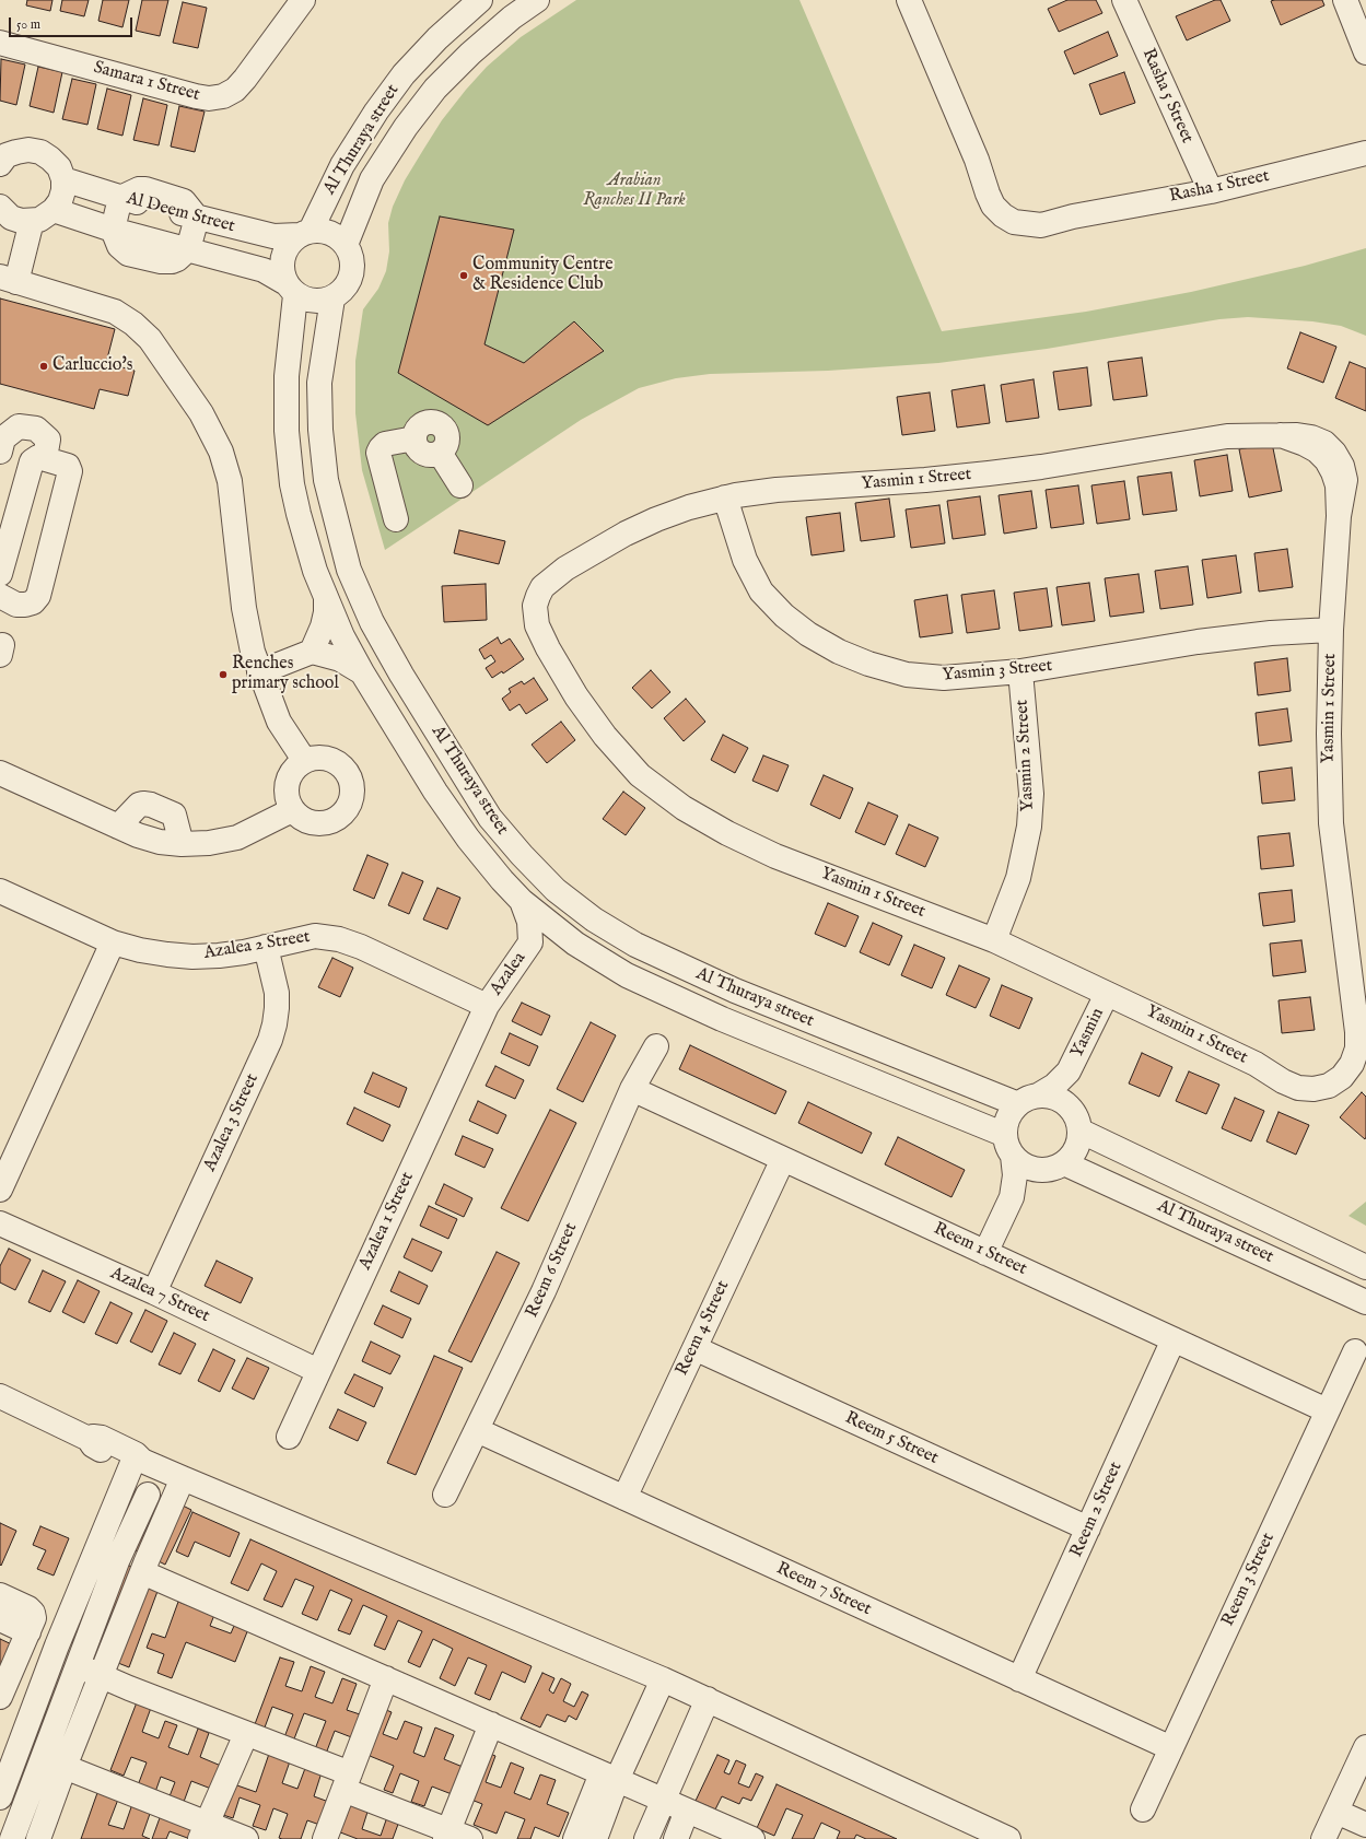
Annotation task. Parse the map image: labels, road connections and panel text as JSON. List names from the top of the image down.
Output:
{
  "streets": {
    "street": [
      "Samara 1 Street",
      "Rasha 5 Street",
      "Al Thuraya street",
      "Rasha 1 Street",
      "Al Deem Street",
      "Yasmin 1 Street",
      "Yasmin 3 Street",
      "Yasmin 2 Street",
      "Azalea 2 Street",
      "Azalea",
      "Yasmin",
      "Azalea 3 Street",
      "Azalea 1 Street",
      "Reem 1 Street",
      "Reem 6 Street",
      "Azalea 7 Street",
      "Reem 4 Street",
      "Reem 5 Street",
      "Reem 2 Street",
      "Reem 3 Street",
      "Reem 7 Street"
    ]
  },
  "crossings": [
    ["Rasha 5 Street", "Rasha 1 Street"],
    ["Al Thuraya street", "Al Deem Street"],
    ["Al Thuraya street", "Azalea"],
    ["Al Thuraya street", "Yasmin"],
    ["Yasmin 1 Street", "Yasmin 3 Street"],
    ["Yasmin 1 Street", "Yasmin 2 Street"],
    ["Yasmin 1 Street", "Yasmin"],
    ["Yasmin 3 Street", "Yasmin 2 Street"],
    ["Azalea 2 Street", "Azalea"],
    ["Azalea 2 Street", "Azalea 3 Street"],
    ["Azalea 2 Street", "Azalea 1 Street"],
    ["Azalea", "Azalea 1 Street"],
    ["Azalea 3 Street", "Azalea 7 Street"],
    ["Azalea 1 Street", "Azalea 7 Street"],
    ["Reem 1 Street", "Reem 6 Street"],
    ["Reem 1 Street", "Reem 4 Street"],
    ["Reem 1 Street", "Reem 2 Street"],
    ["Reem 1 Street", "Reem 3 Street"],
    ["Reem 6 Street", "Reem 7 Street"],
    ["Reem 4 Street", "Reem 5 Street"],
    ["Reem 4 Street", "Reem 7 Street"],
    ["Reem 5 Street", "Reem 2 Street"],
    ["Reem 2 Street", "Reem 7 Street"],
    ["Reem 3 Street", "Reem 7 Street"]
  ],
  "parks": ["Arabian Ranches II Park"],
  "places": ["Community Centre & Residence Club", "Carluccio's", "Renches primary school"],
  "scale_bar": "50 m"
}
